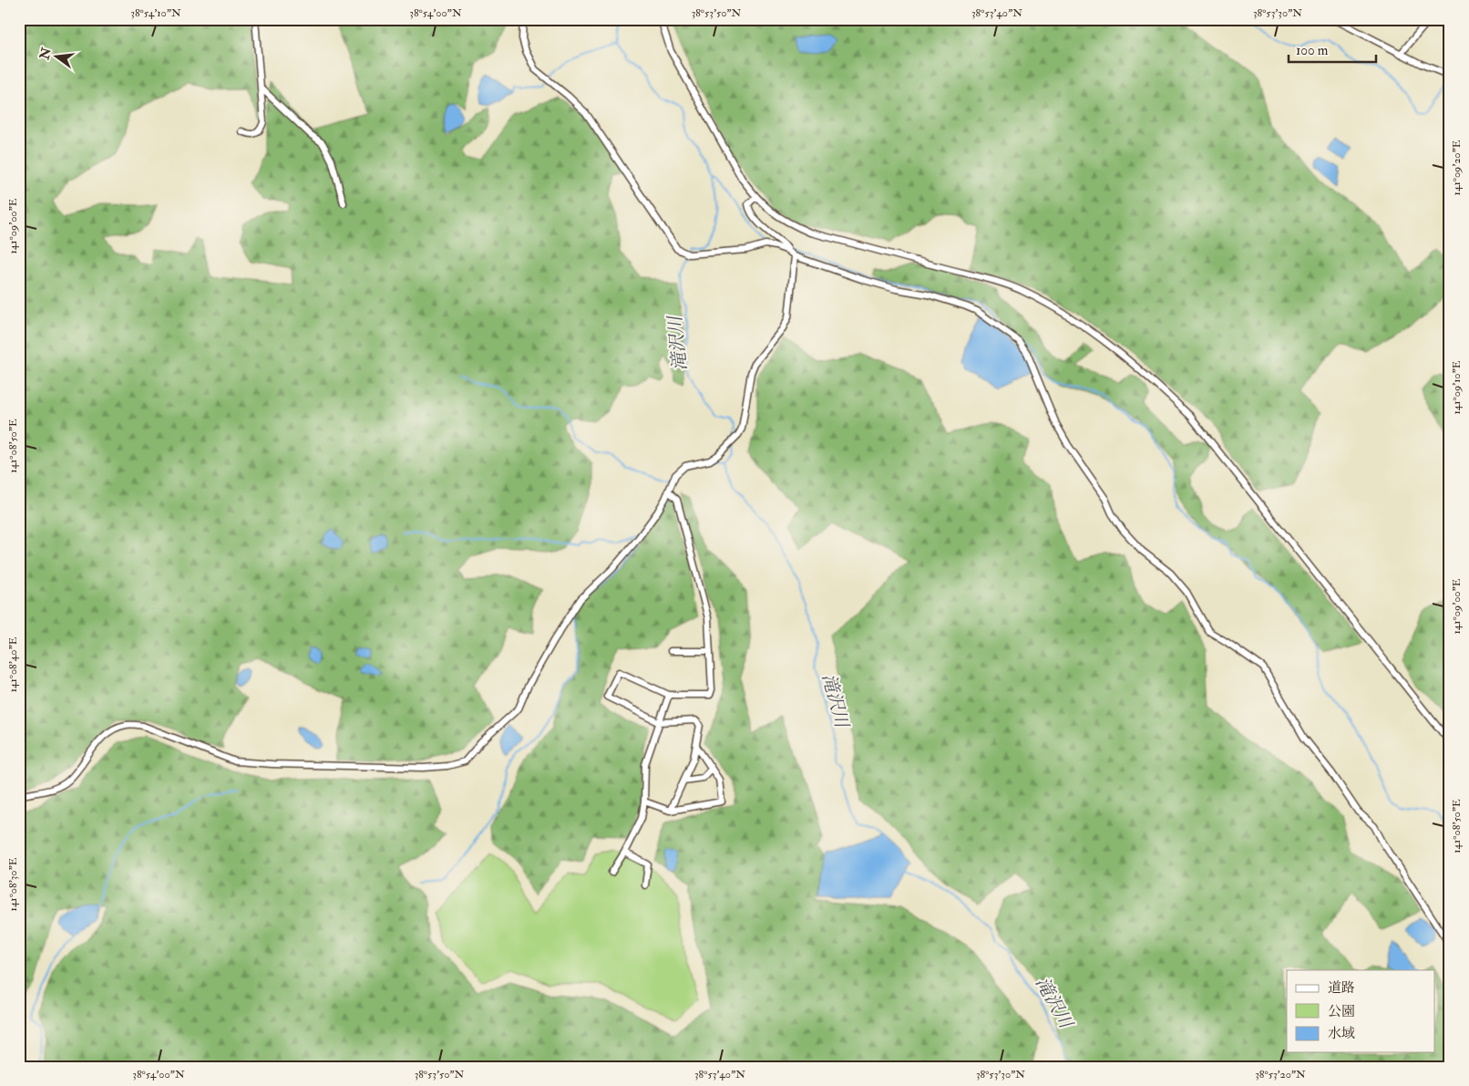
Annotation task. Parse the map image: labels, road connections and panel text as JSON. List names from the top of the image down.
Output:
{
  "water": ["滝沢川"],
  "legend": ["道路", "公園", "水域"],
  "scale_bar": "100 m",
  "north": "left",
  "coordinates": [
    "38°54'10\"N",
    "38°54'00\"N",
    "38°53'50\"N",
    "38°53'40\"N",
    "38°53'30\"N",
    "141°09'20\"E",
    "141°09'00\"E",
    "141°09'10\"E",
    "141°08'50\"E",
    "141°08'40\"E",
    "141°08'30\"E",
    "38°53'20\"N"
  ]
}
